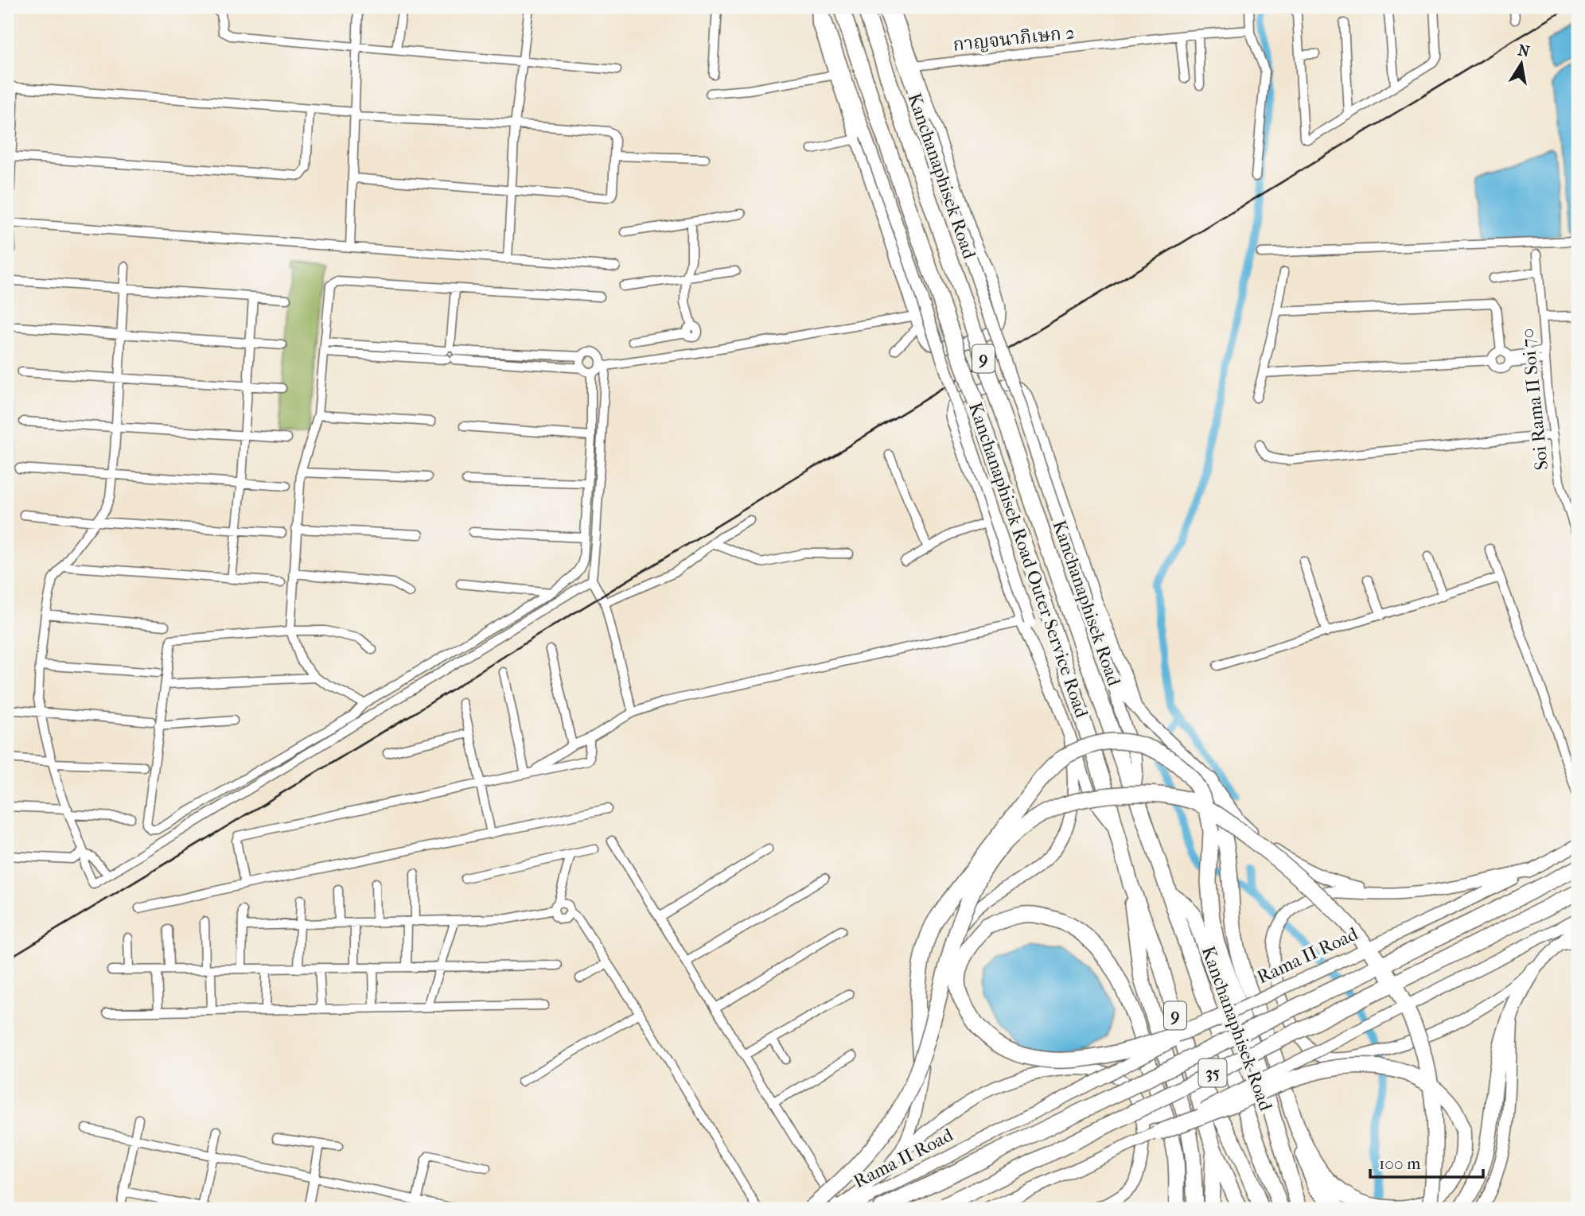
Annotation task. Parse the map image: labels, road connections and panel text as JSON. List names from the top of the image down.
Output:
{
  "streets": {
    "highway": [
      "Kanchanaphisek Road",
      "9",
      "Rama II Road",
      "35"
    ],
    "main road": ["Kanchanaphisek Road Outer Service Road"],
    "street": ["กาญจนาภิเษก 2", "Soi Rama II Soi 70"]
  },
  "crossings": [
    ["9", "Kanchanaphisek Road Outer Service Road"]
  ],
  "scale_bar": "100 m",
  "north": "top"
}
